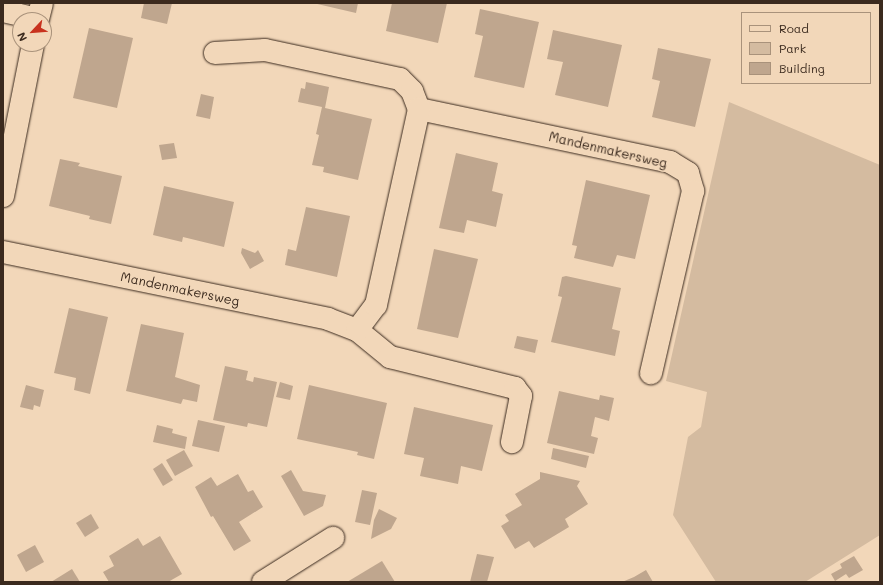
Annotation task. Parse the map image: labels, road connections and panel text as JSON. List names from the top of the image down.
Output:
{
  "streets": {
    "street": ["Mandenmakersweg"]
  },
  "legend": ["Road", "Park", "Building"],
  "north": "bottom left"
}
